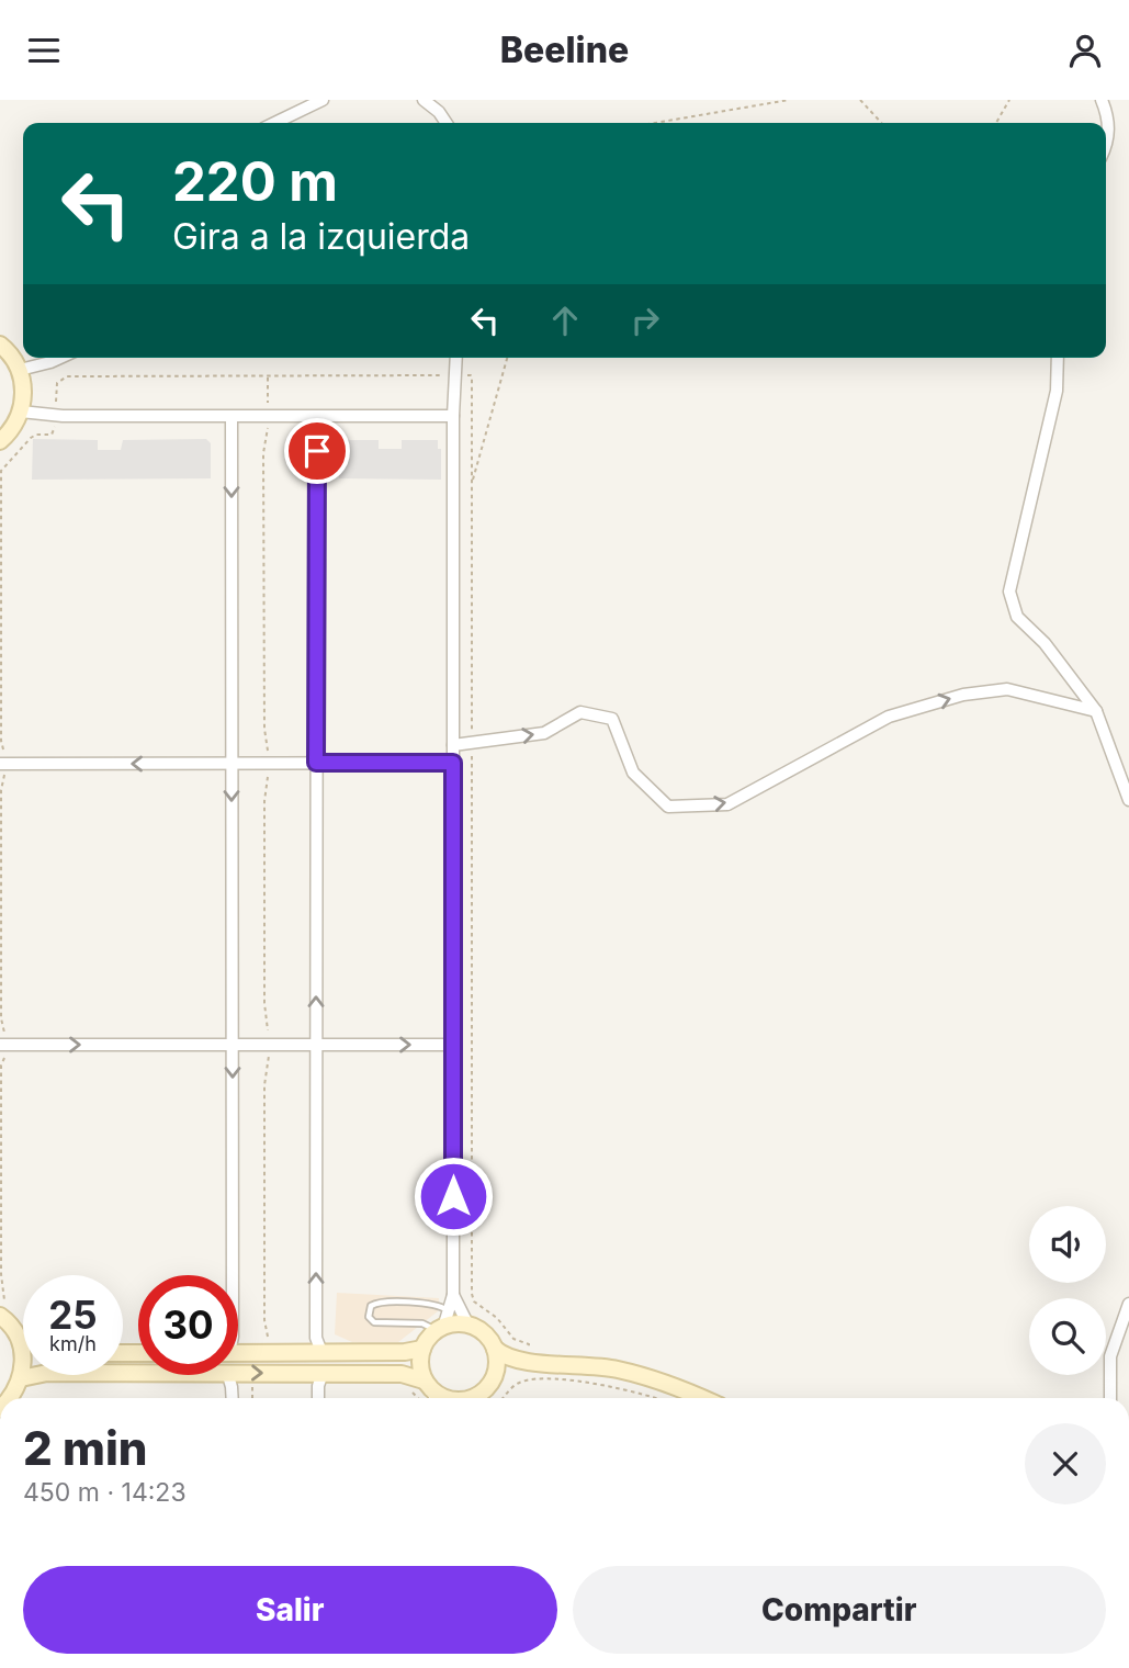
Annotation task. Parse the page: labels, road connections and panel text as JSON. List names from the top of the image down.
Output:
{
  "page": {
    "header": "Beeline",
    "turn": ["220 m", "Gira a la izquierda"],
    "speed": "25 km/h",
    "limit": "30",
    "heading": ["2 min", "450 m · 14:23"],
    "buttons": ["Salir", "Compartir"]
  }
}
